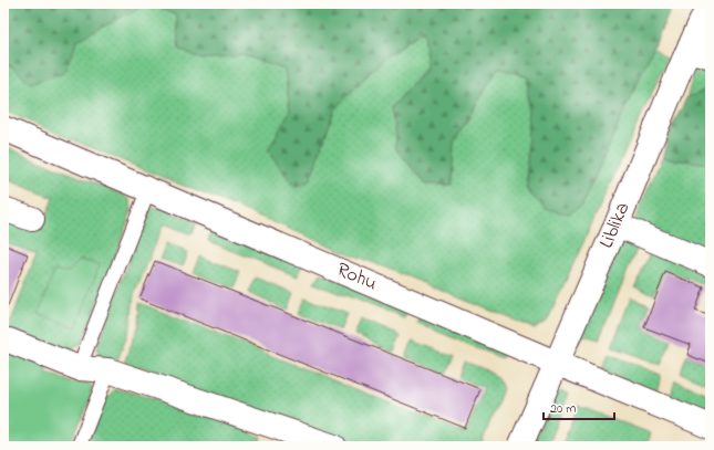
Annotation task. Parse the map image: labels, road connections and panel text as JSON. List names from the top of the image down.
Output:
{
  "streets": {
    "street": ["Liblika", "Rohu"]
  },
  "crossings": [
    ["Liblika", "Rohu"]
  ],
  "scale_bar": "20 m"
}
